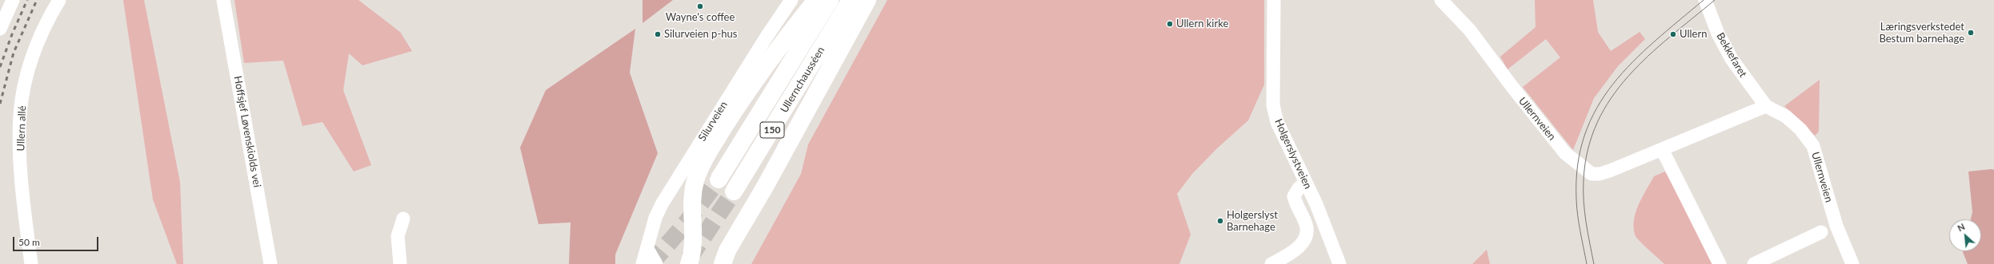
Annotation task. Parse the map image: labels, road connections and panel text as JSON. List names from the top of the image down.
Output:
{
  "streets": {
    "highway": ["Ullernchausséen", "150"],
    "street": [
      "Bekkefaret",
      "Ullernveien",
      "Silurveien",
      "Ullern allé",
      "Hoffsjef Løvenskiolds vei",
      "Holgerslystveien"
    ]
  },
  "crossings": [
    ["Bekkefaret", "Ullernveien"]
  ],
  "places": [
    "Wayne's coffee",
    "Ullern kirke",
    "Læringsverkstedet Bestum barnehage",
    "Silurveien p-hus",
    "Ullern",
    "Holgerslyst Barnehage"
  ],
  "scale_bar": "50 m",
  "north": "top left"
}
